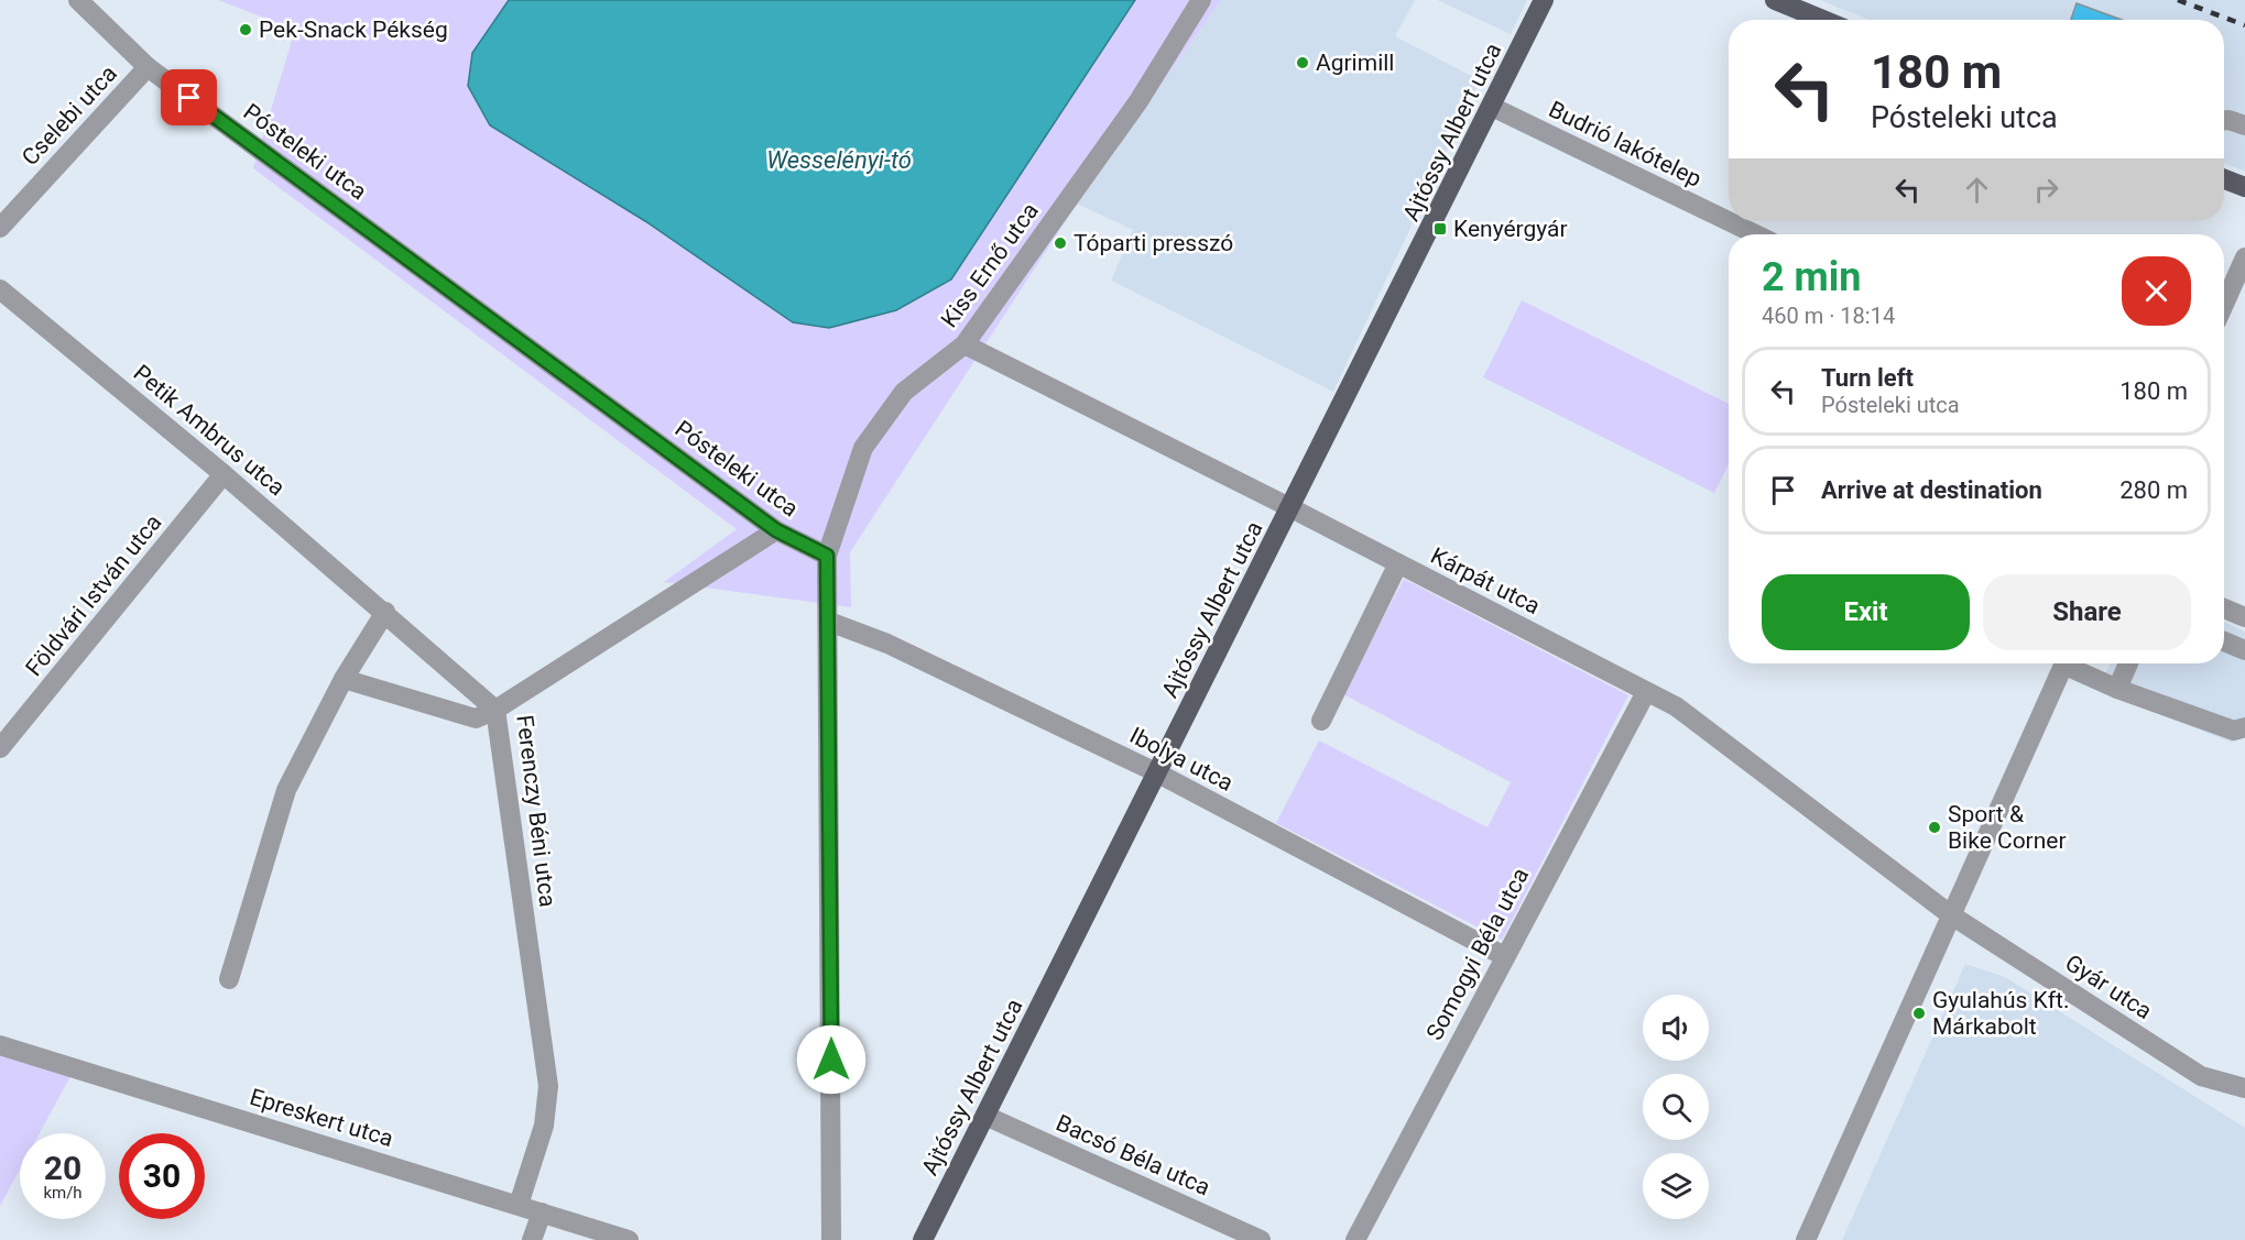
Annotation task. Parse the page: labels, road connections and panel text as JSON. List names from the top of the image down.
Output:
{
  "streets": {
    "main road": ["Ajtóssy Albert utca"],
    "street": [
      "Cselebi utca",
      "Budrió lakótelep",
      "Pósteleki utca",
      "Kiss Ernő utca",
      "Petik Ambrus utca",
      "Kárpát utca",
      "Földvári István utca",
      "Ibolya utca",
      "Ferenczy Béni utca",
      "Somogyi Béla utca",
      "Gyár utca",
      "Epreskert utca",
      "Bacsó Béla utca"
    ]
  },
  "crossings": [
    ["Cselebi utca", "Pósteleki utca"],
    ["Ajtóssy Albert utca", "Budrió lakótelep"],
    ["Ajtóssy Albert utca", "Kárpát utca"],
    ["Ajtóssy Albert utca", "Ibolya utca"],
    ["Ajtóssy Albert utca", "Bacsó Béla utca"],
    ["Pósteleki utca", "Kiss Ernő utca"],
    ["Pósteleki utca", "Ferenczy Béni utca"],
    ["Kiss Ernő utca", "Kárpát utca"],
    ["Petik Ambrus utca", "Földvári István utca"],
    ["Petik Ambrus utca", "Ferenczy Béni utca"],
    ["Kárpát utca", "Somogyi Béla utca"],
    ["Kárpát utca", "Gyár utca"],
    ["Ibolya utca", "Somogyi Béla utca"],
    ["Ferenczy Béni utca", "Epreskert utca"]
  ],
  "water": ["Wesselényi-tó"],
  "places": {
    "other": [
      "Pek-Snack Pékség",
      "Agrimill",
      "Tóparti presszó",
      "Sport & Bike Corner",
      "Gyulahús Kft. Márkabolt"
    ],
    "transit": ["Kenyérgyár"]
  },
  "page": {
    "turn": ["180 m", "Pósteleki utca"],
    "heading": ["2 min", "460 m · 18:14"],
    "list": [
      {
        "name": "Turn left",
        "note": "Pósteleki utca",
        "value": "180 m"
      },
      {
        "name": "Arrive at destination",
        "value": "280 m"
      }
    ],
    "buttons": ["Exit", "Share"],
    "speed": "20 km/h",
    "limit": "30"
  }
}
